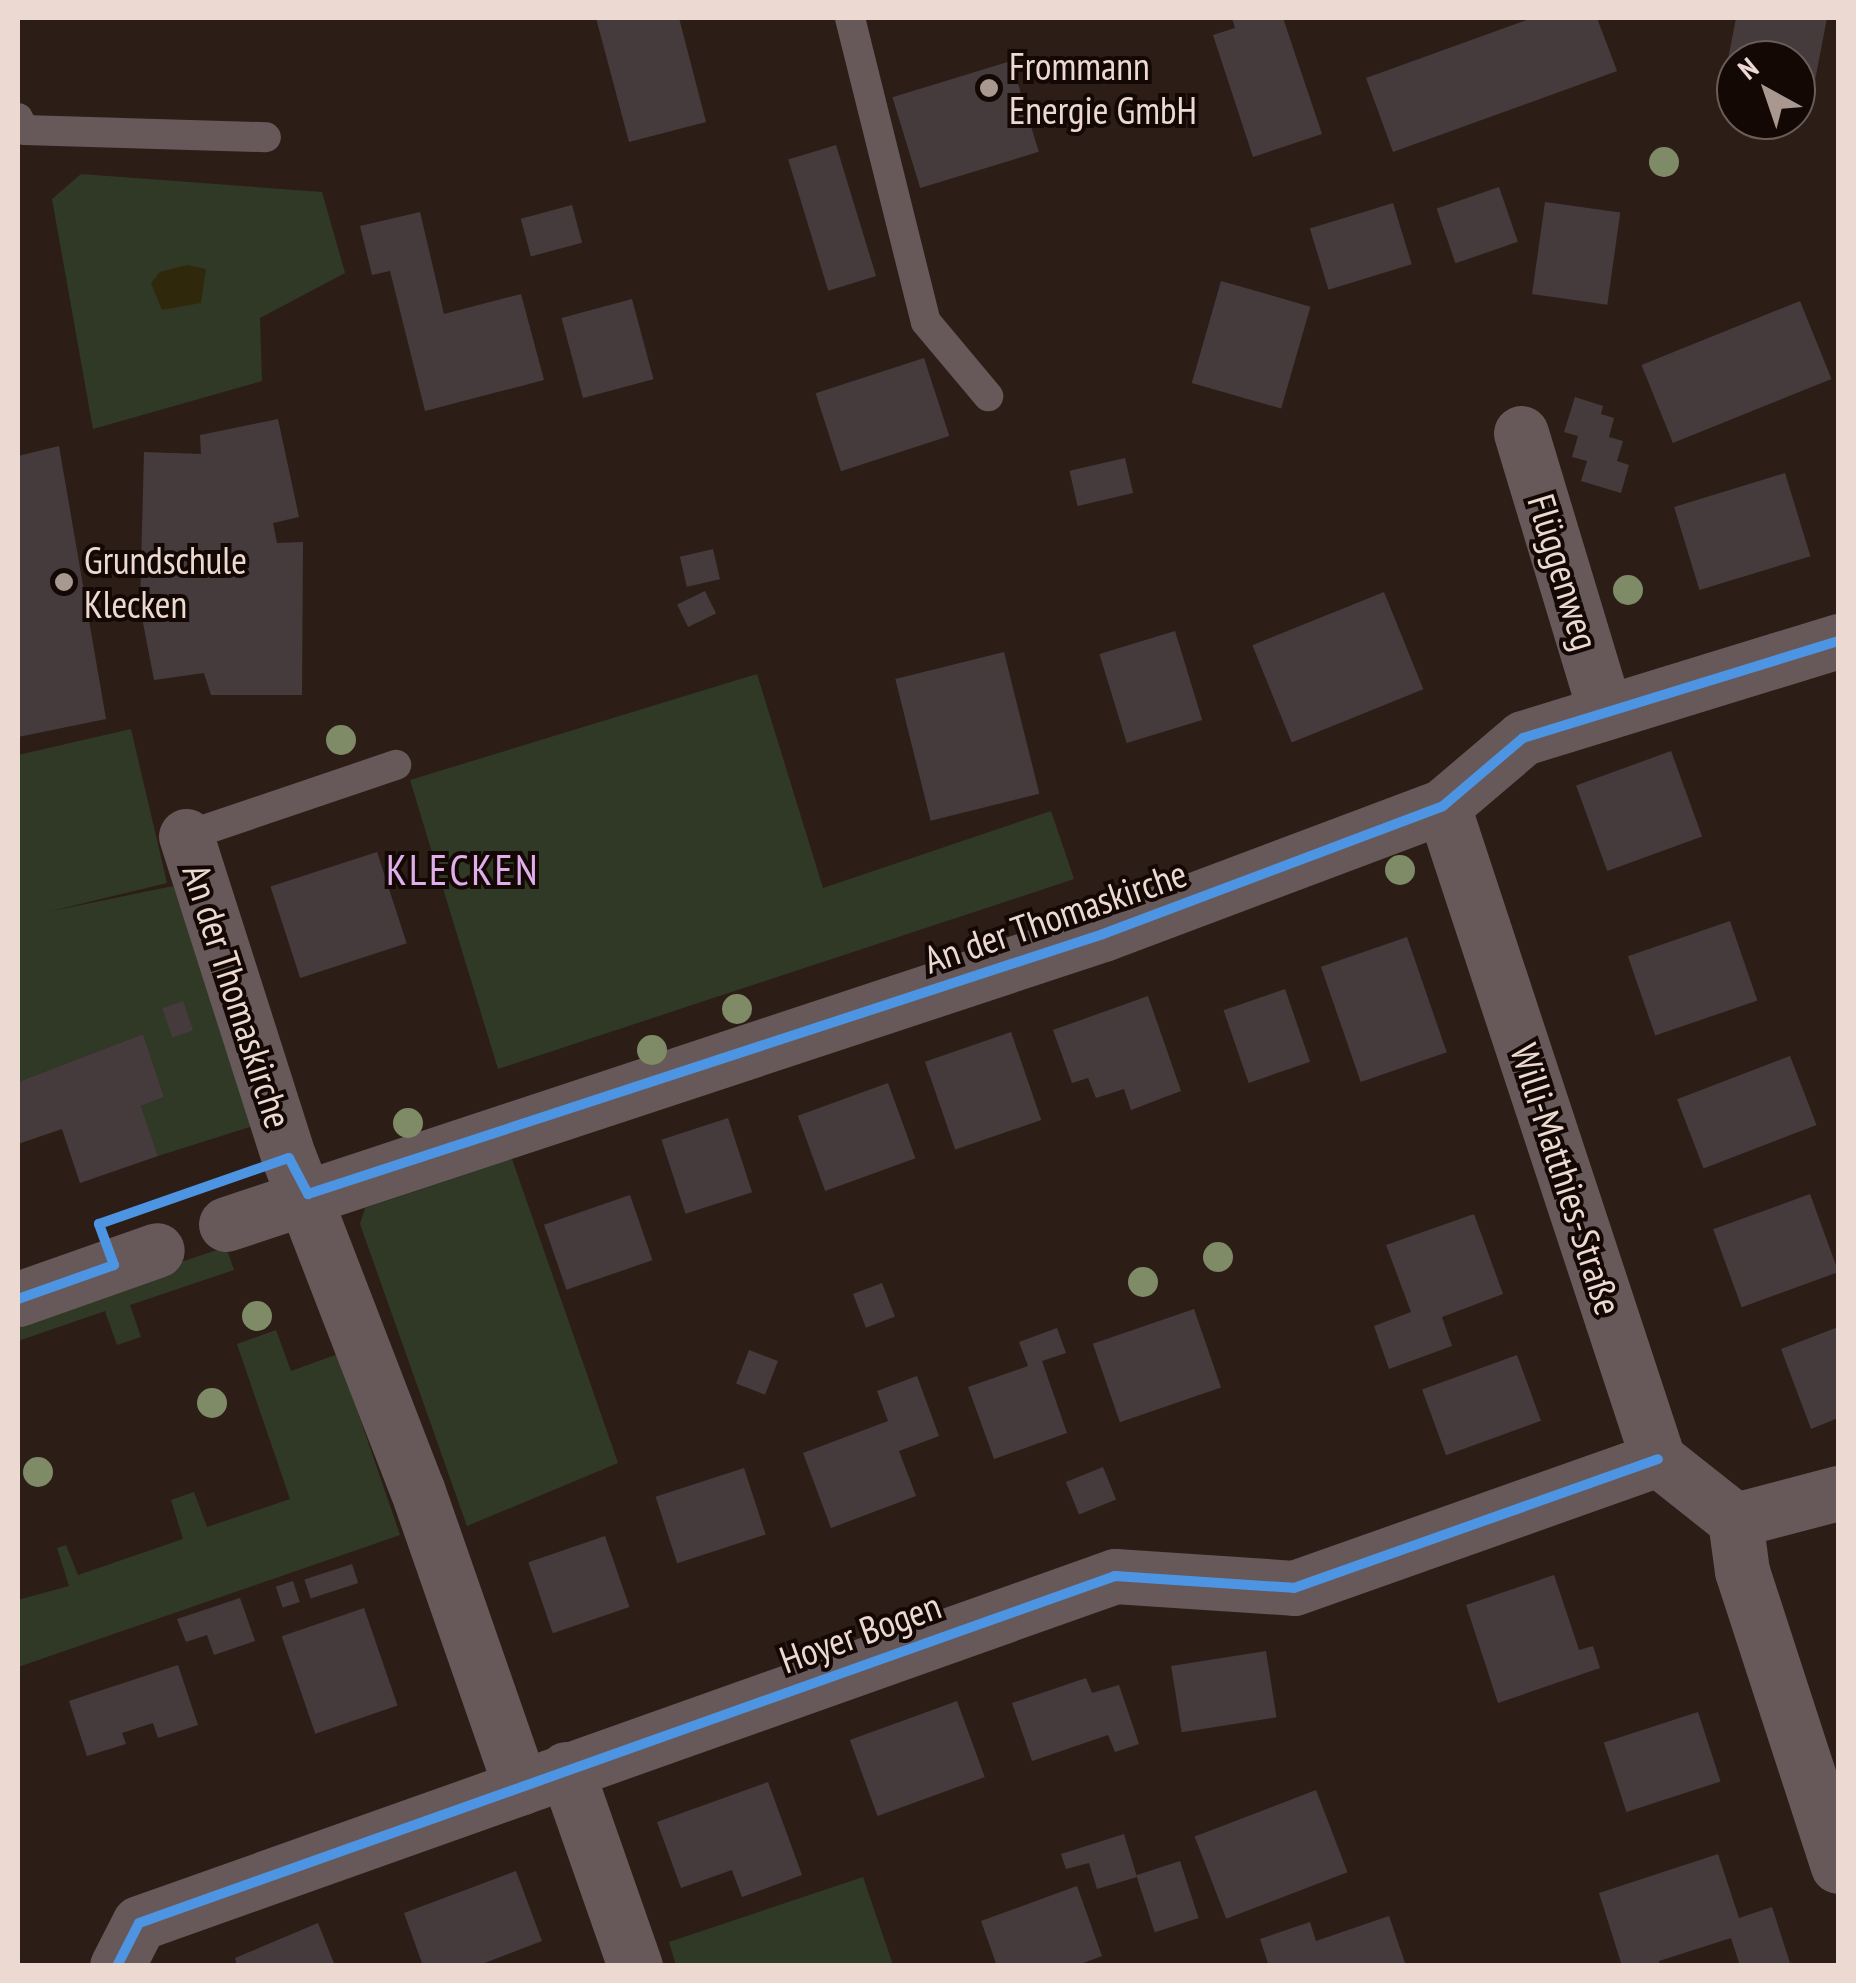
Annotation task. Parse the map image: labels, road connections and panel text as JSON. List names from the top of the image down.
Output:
{
  "streets": {
    "street": [
      "Flüggenweg",
      "An der Thomaskirche",
      "Willi-Matthies-Straße",
      "Hoyer Bogen"
    ]
  },
  "crossings": [
    ["Flüggenweg", "An der Thomaskirche"],
    ["An der Thomaskirche", "Willi-Matthies-Straße"],
    ["Willi-Matthies-Straße", "Hoyer Bogen"]
  ],
  "districts": ["KLECKEN"],
  "places": ["Frommann Energie GmbH", "Grundschule Klecken"],
  "north": "top left"
}
